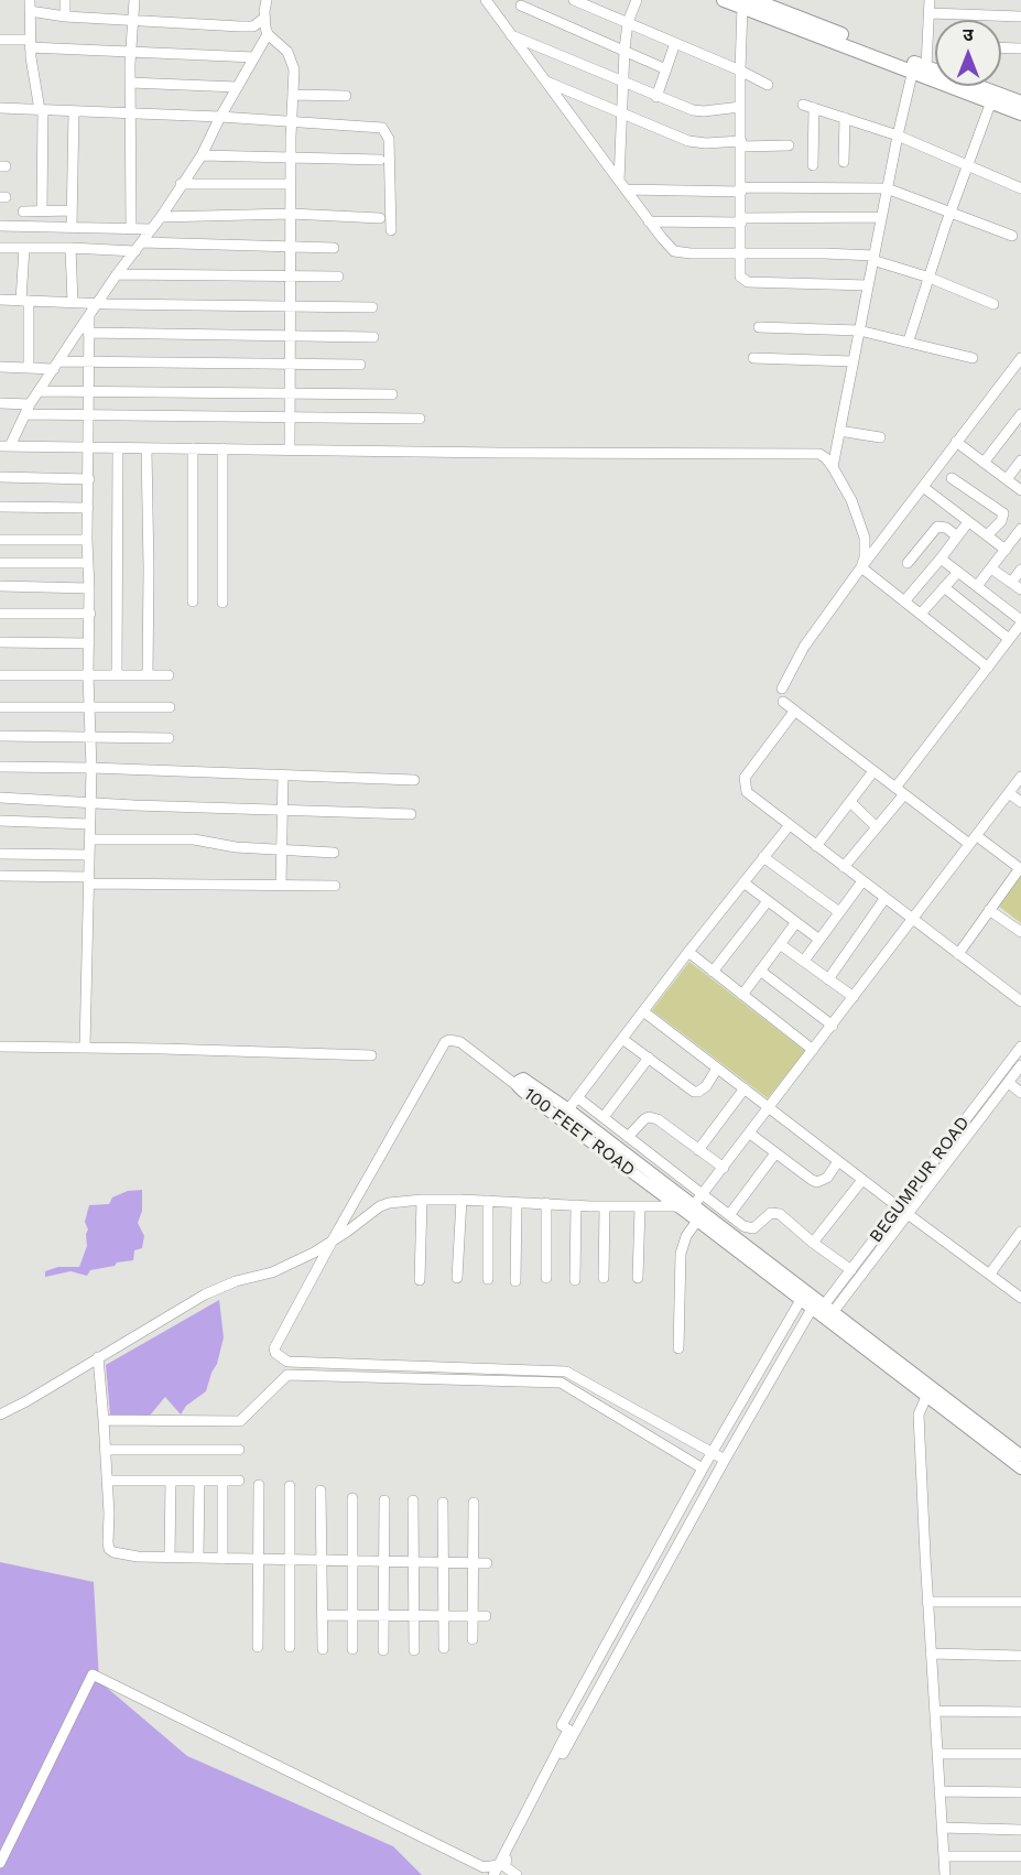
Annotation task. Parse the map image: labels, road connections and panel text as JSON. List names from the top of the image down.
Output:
{
  "streets": {
    "street": ["100 FEET ROAD", "BEGUMPUR ROAD"]
  },
  "crossings": [
    ["100 FEET ROAD", "BEGUMPUR ROAD"]
  ],
  "north": "top"
}
